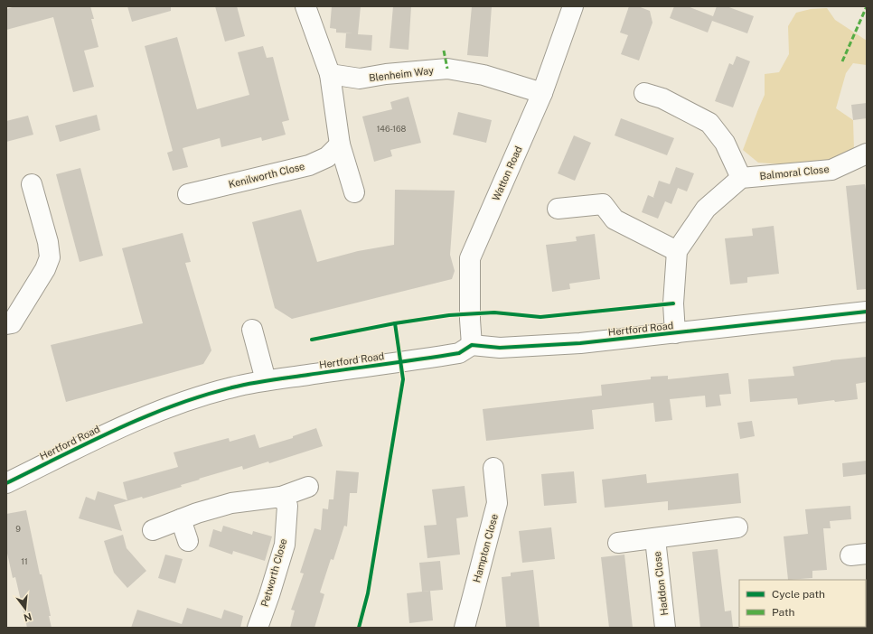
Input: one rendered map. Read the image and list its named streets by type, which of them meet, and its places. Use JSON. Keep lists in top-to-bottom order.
{
  "streets": {
    "street": [
      "Blenheim Way",
      "Balmoral Close",
      "Watton Road",
      "Kenilworth Close",
      "Hertford Road",
      "Hampton Close",
      "Petworth Close",
      "Haddon Close"
    ]
  },
  "crossings": [
    ["Blenheim Way", "Watton Road"],
    ["Watton Road", "Hertford Road"]
  ],
  "house_numbers": ["146-168", "9", "11"],
  "legend": ["Cycle path", "Path"],
  "north": "bottom"
}
